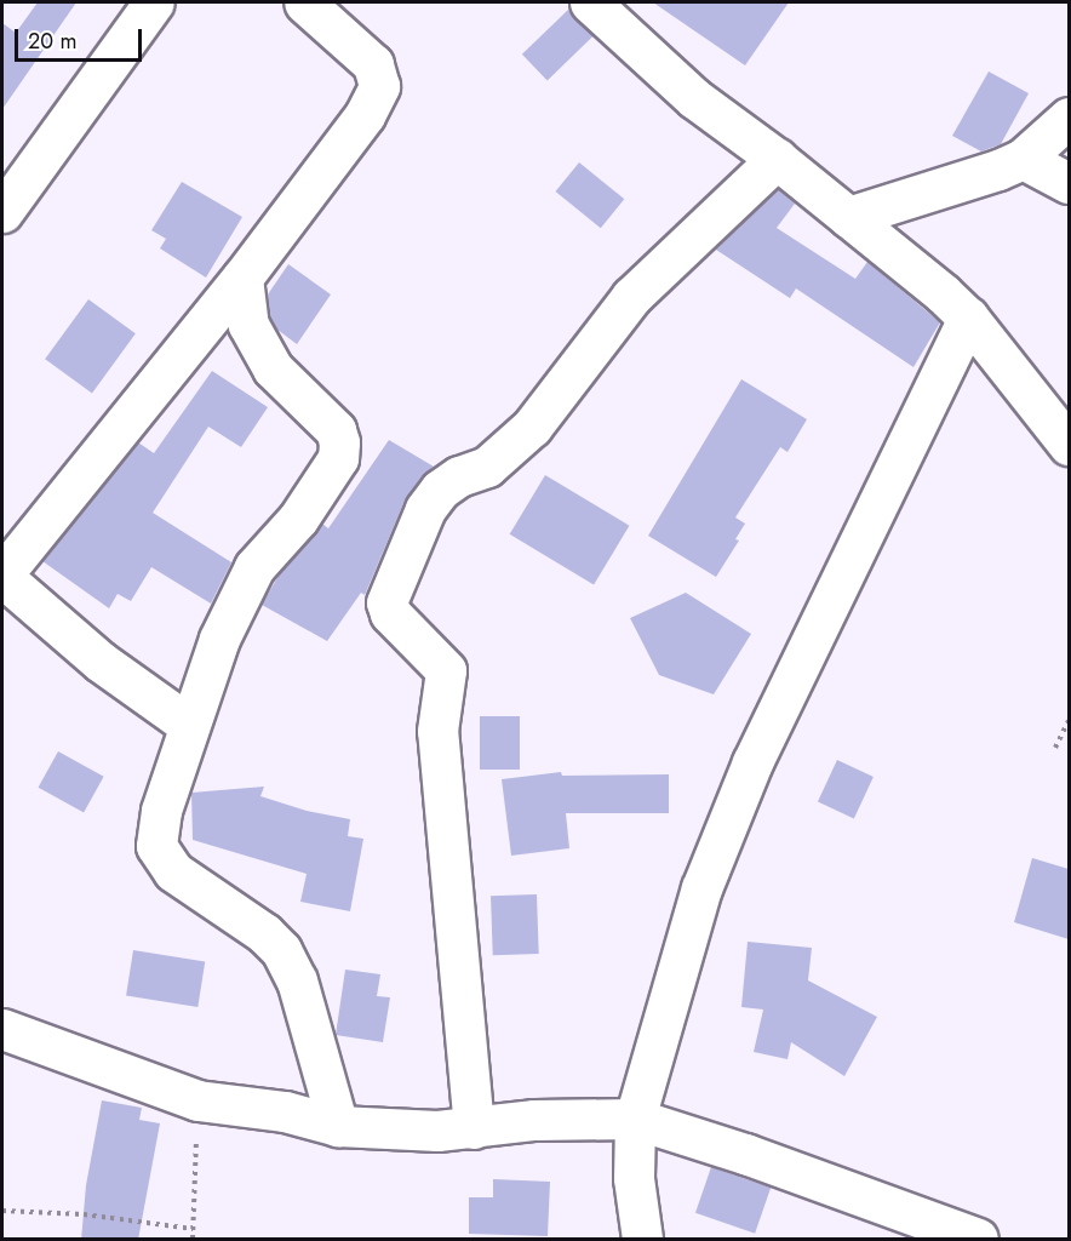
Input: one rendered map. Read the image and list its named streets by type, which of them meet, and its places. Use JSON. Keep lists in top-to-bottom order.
{
  "scale_bar": "20 m"
}
